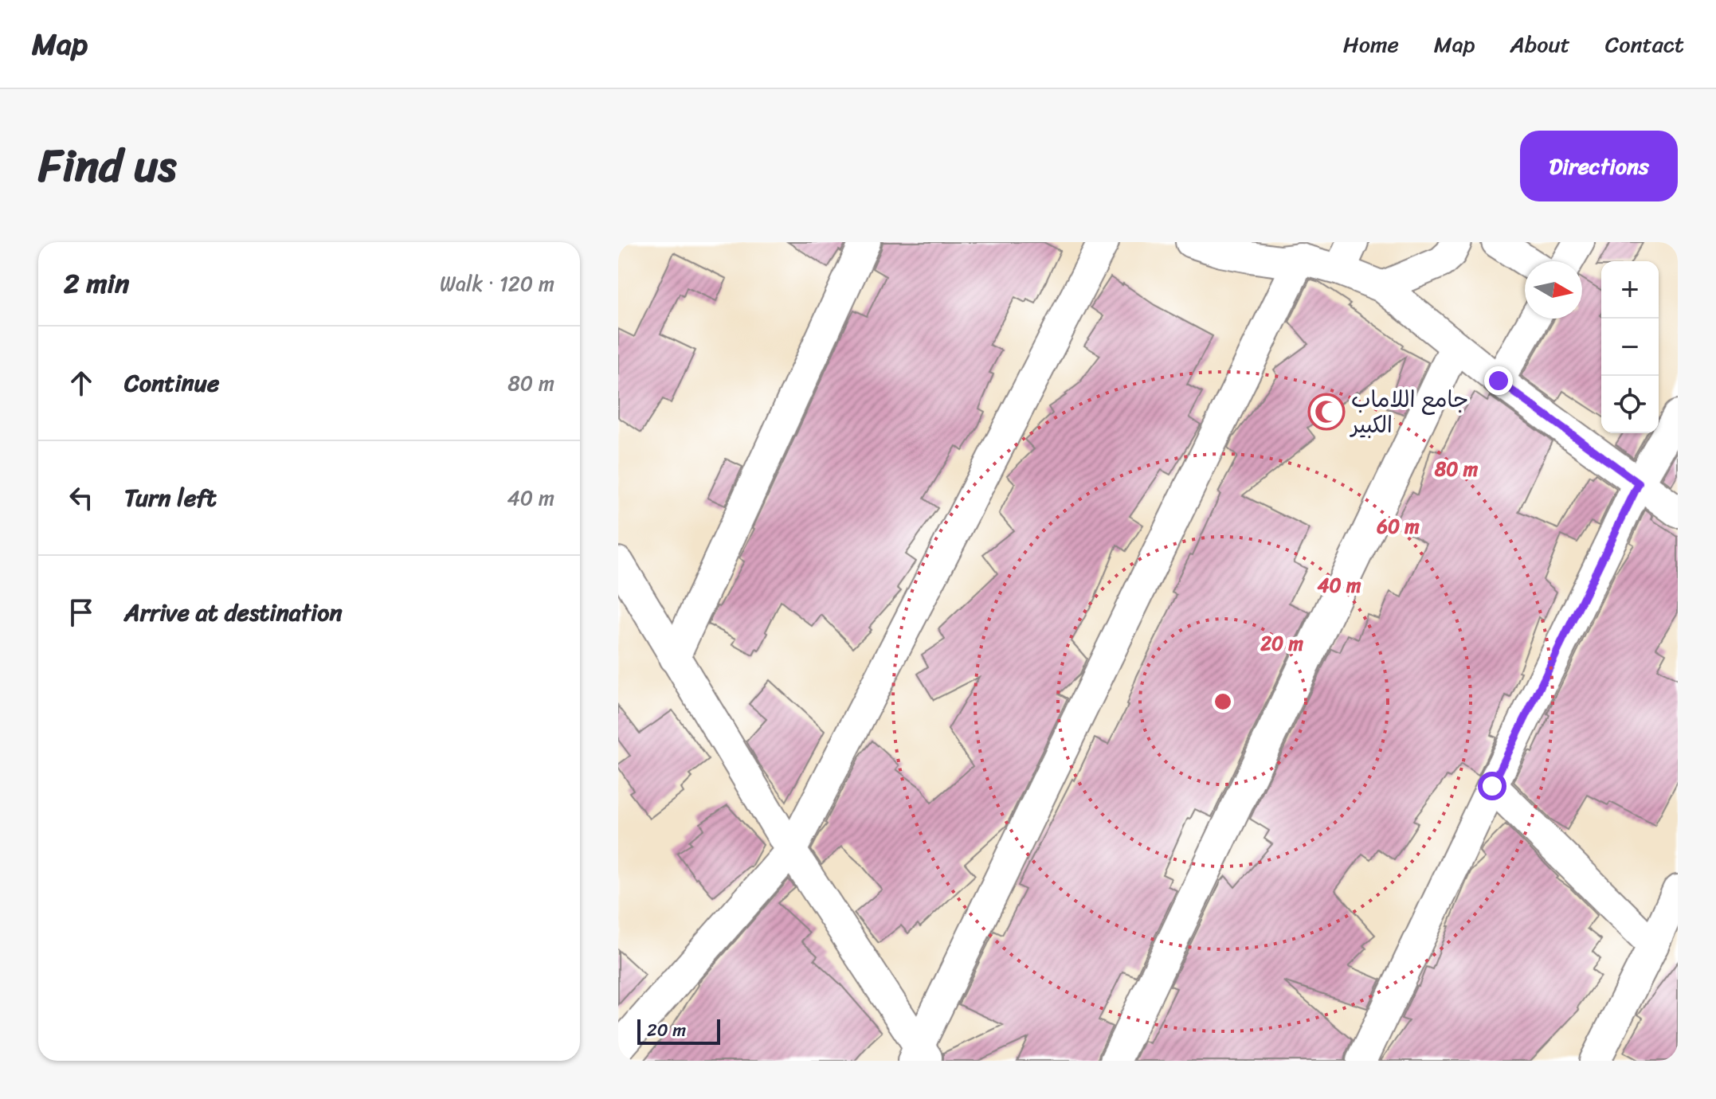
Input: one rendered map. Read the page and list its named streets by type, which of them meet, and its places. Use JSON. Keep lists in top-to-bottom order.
{
  "places": {
    "mosque": ["جامع اللاماب الكبير"]
  },
  "scale_bar": "20 m",
  "north": "right",
  "page": {
    "header": "Map",
    "nav": [
      "Home",
      "Map",
      "About",
      "Contact"
    ],
    "title": "Find us",
    "buttons": "Directions",
    "heading": ["2 min", "Walk · 120 m"],
    "map_buttons": ["+", "−"],
    "list": [
      ["Continue", "80 m"],
      ["Turn left", "40 m"],
      "Arrive at destination"
    ],
    "scale": "20 m"
  },
  "rings": [
    "80 m",
    "60 m",
    "40 m",
    "20 m"
  ]
}
